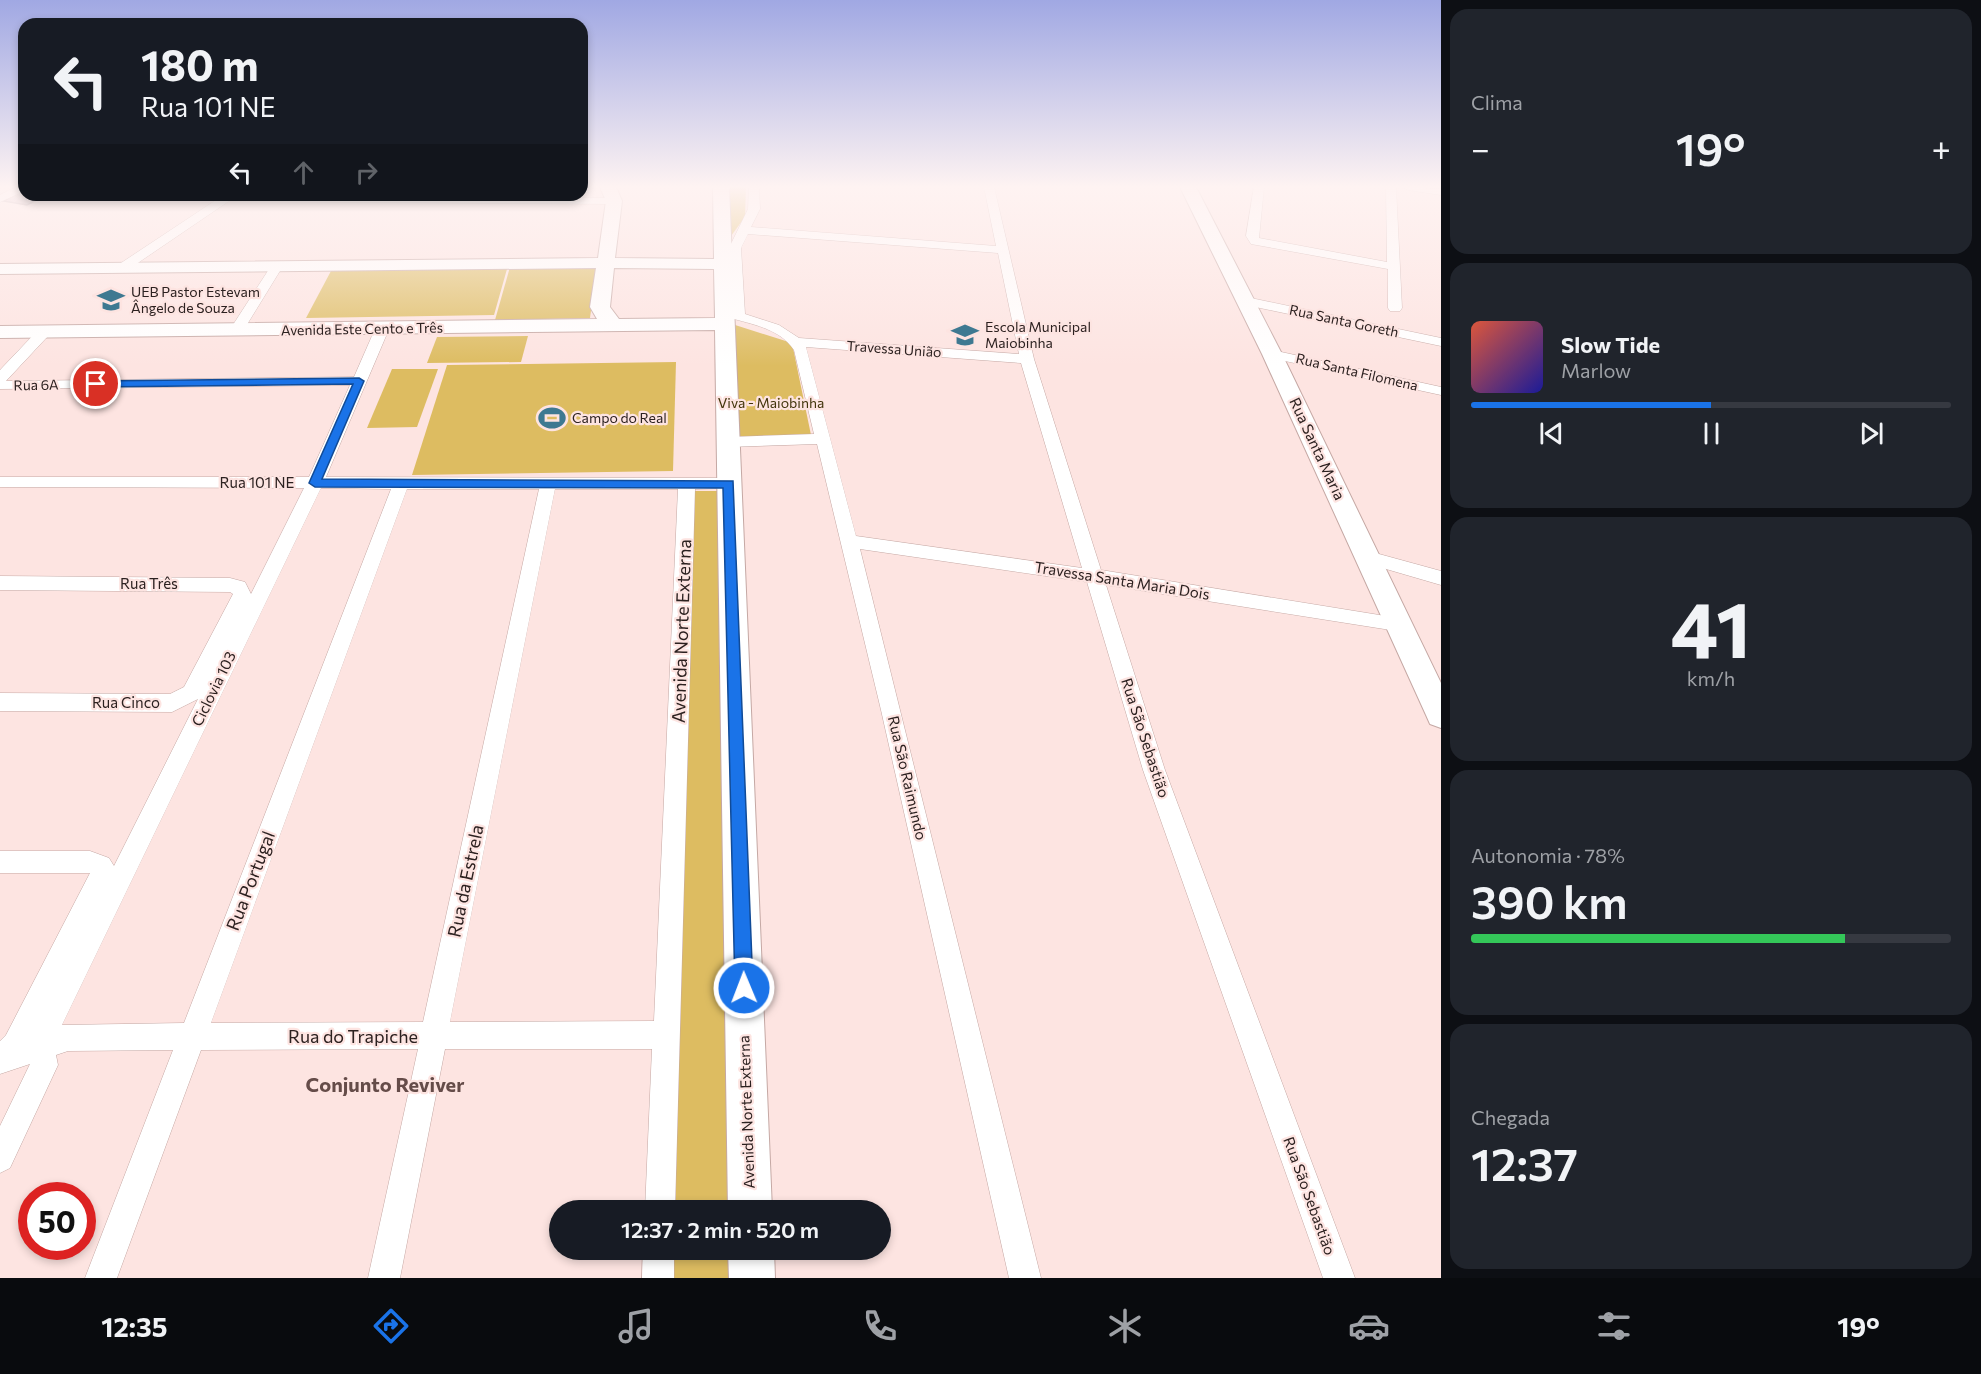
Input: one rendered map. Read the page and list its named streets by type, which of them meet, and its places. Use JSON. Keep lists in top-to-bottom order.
{
  "streets": {
    "main road": ["Avenida Este Cento e Três", "Rua Santa Maria", "Avenida Norte Externa"],
    "street": [
      "Rua Santa Goreth",
      "Travessa União",
      "Rua Santa Filomena",
      "Rua 6A",
      "Rua 101 NE",
      "Travessa Santa Maria Dois",
      "Rua Três",
      "Ciclovia 103",
      "Rua Cinco",
      "Rua São Sebastião",
      "Rua São Raimundo",
      "Rua Portugal",
      "Rua da Estrela",
      "Rua do Trapiche"
    ]
  },
  "crossings": [
    ["Rua Santa Goreth", "Rua Santa Maria"],
    ["Avenida Este Cento e Três", "Avenida Norte Externa"],
    ["Avenida Este Cento e Três", "Ciclovia 103"],
    ["Travessa União", "Rua São Sebastião"],
    ["Travessa União", "Rua São Raimundo"],
    ["Rua Santa Filomena", "Rua Santa Maria"],
    ["Rua 6A", "Ciclovia 103"],
    ["Rua Santa Maria", "Travessa Santa Maria Dois"],
    ["Rua 101 NE", "Avenida Norte Externa"],
    ["Rua 101 NE", "Ciclovia 103"],
    ["Rua 101 NE", "Rua Portugal"],
    ["Rua 101 NE", "Rua da Estrela"],
    ["Travessa Santa Maria Dois", "Rua São Sebastião"],
    ["Travessa Santa Maria Dois", "Rua São Raimundo"],
    ["Rua Três", "Ciclovia 103"],
    ["Rua Três", "Rua Cinco"],
    ["Avenida Norte Externa", "Rua do Trapiche"],
    ["Ciclovia 103", "Rua Cinco"],
    ["Ciclovia 103", "Rua do Trapiche"],
    ["Rua Portugal", "Rua do Trapiche"],
    ["Rua da Estrela", "Rua do Trapiche"]
  ],
  "districts": ["Conjunto Reviver"],
  "parks": ["Viva - Maiobinha"],
  "places": {
    "school or university": ["UEB Pastor Estevam Ângelo de Souza", "Escola Municipal Maiobinha"],
    "sports": ["Campo do Real"]
  },
  "page": {
    "tile": [
      "Clima",
      ["41", "km/h"],
      ["Autonomia · 78%", "390 km"],
      ["Chegada", "12:37"]
    ],
    "turn": ["180 m", "Rua 101 NE"],
    "heat": ["−", "19°", "+"],
    "song": ["Slow Tide", "Marlow"],
    "limit": "50",
    "trip": "12:37 · 2 min · 520 m",
    "tabs": ["12:35", "19°"]
  }
}
